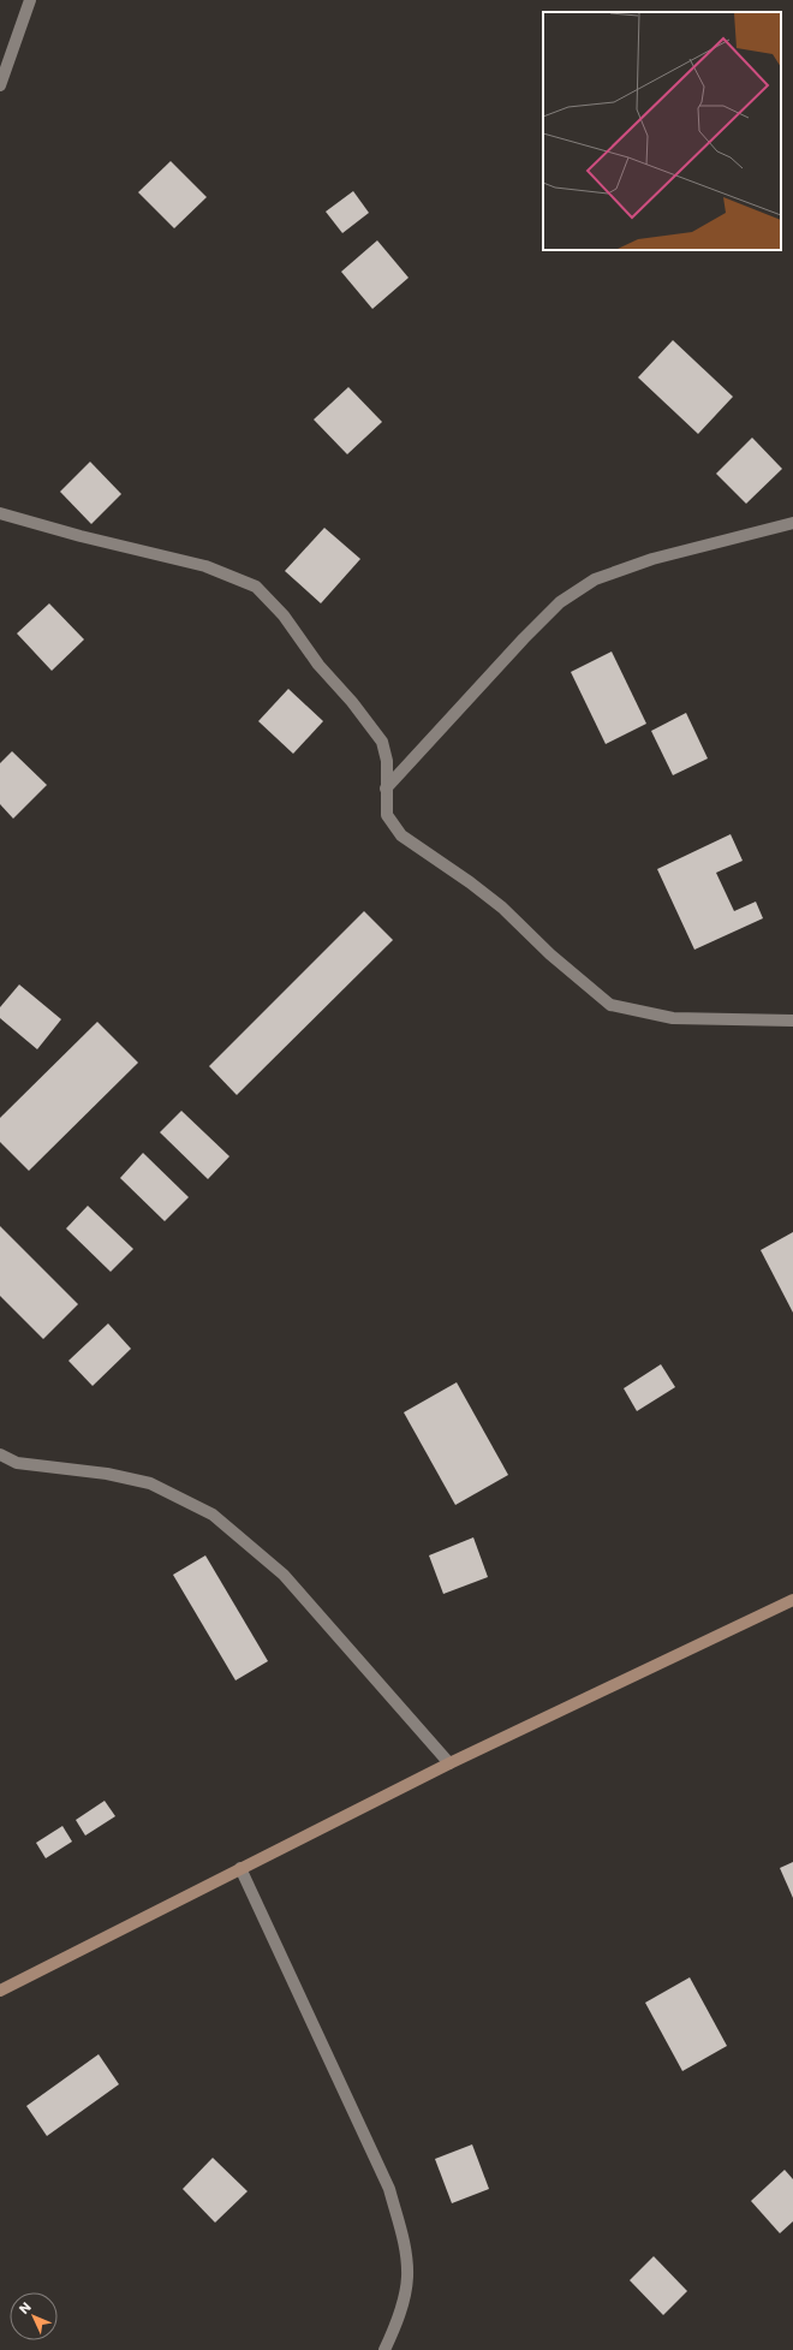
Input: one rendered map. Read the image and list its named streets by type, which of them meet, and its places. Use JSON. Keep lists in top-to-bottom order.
{
  "north": "top left"
}
